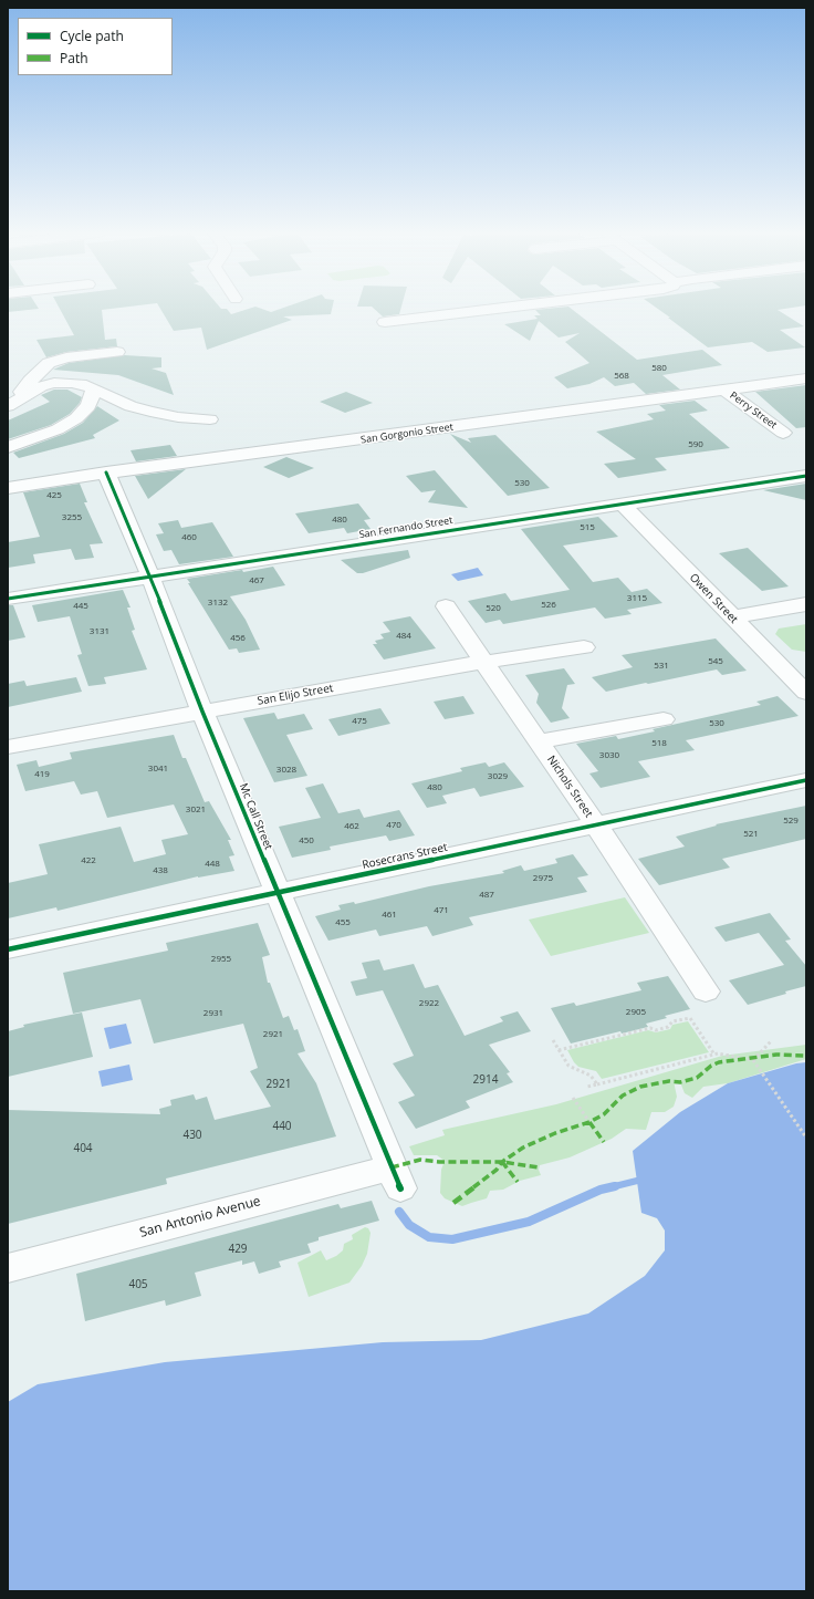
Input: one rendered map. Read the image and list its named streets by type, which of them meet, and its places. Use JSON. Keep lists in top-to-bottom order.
{
  "streets": {
    "street": [
      "Perry Street",
      "San Gorgonio Street",
      "San Fernando Street",
      "Owen Street",
      "San Elijo Street",
      "Nichols Street",
      "Mc Call Street",
      "Rosecrans Street",
      "San Antonio Avenue"
    ]
  },
  "crossings": [
    ["Perry Street", "San Gorgonio Street"],
    ["San Gorgonio Street", "Mc Call Street"],
    ["San Fernando Street", "Owen Street"],
    ["San Fernando Street", "Mc Call Street"],
    ["San Elijo Street", "Nichols Street"],
    ["San Elijo Street", "Mc Call Street"],
    ["Nichols Street", "Rosecrans Street"],
    ["Mc Call Street", "Rosecrans Street"],
    ["Mc Call Street", "San Antonio Avenue"]
  ],
  "house_numbers": [
    "580",
    "568",
    "590",
    "530",
    "425",
    "3255",
    "480",
    "515",
    "460",
    "467",
    "3115",
    "3132",
    "526",
    "445",
    "520",
    "3131",
    "484",
    "456",
    "545",
    "531",
    "475",
    "530",
    "518",
    "3030",
    "3041",
    "3028",
    "419",
    "3029",
    "480",
    "3021",
    "529",
    "470",
    "462",
    "521",
    "450",
    "422",
    "448",
    "438",
    "2975",
    "487",
    "471",
    "461",
    "455",
    "2955",
    "2922",
    "2905",
    "2931",
    "2921",
    "2914",
    "2921",
    "440",
    "430",
    "404",
    "429",
    "405"
  ],
  "legend": ["Cycle path", "Path"]
}
